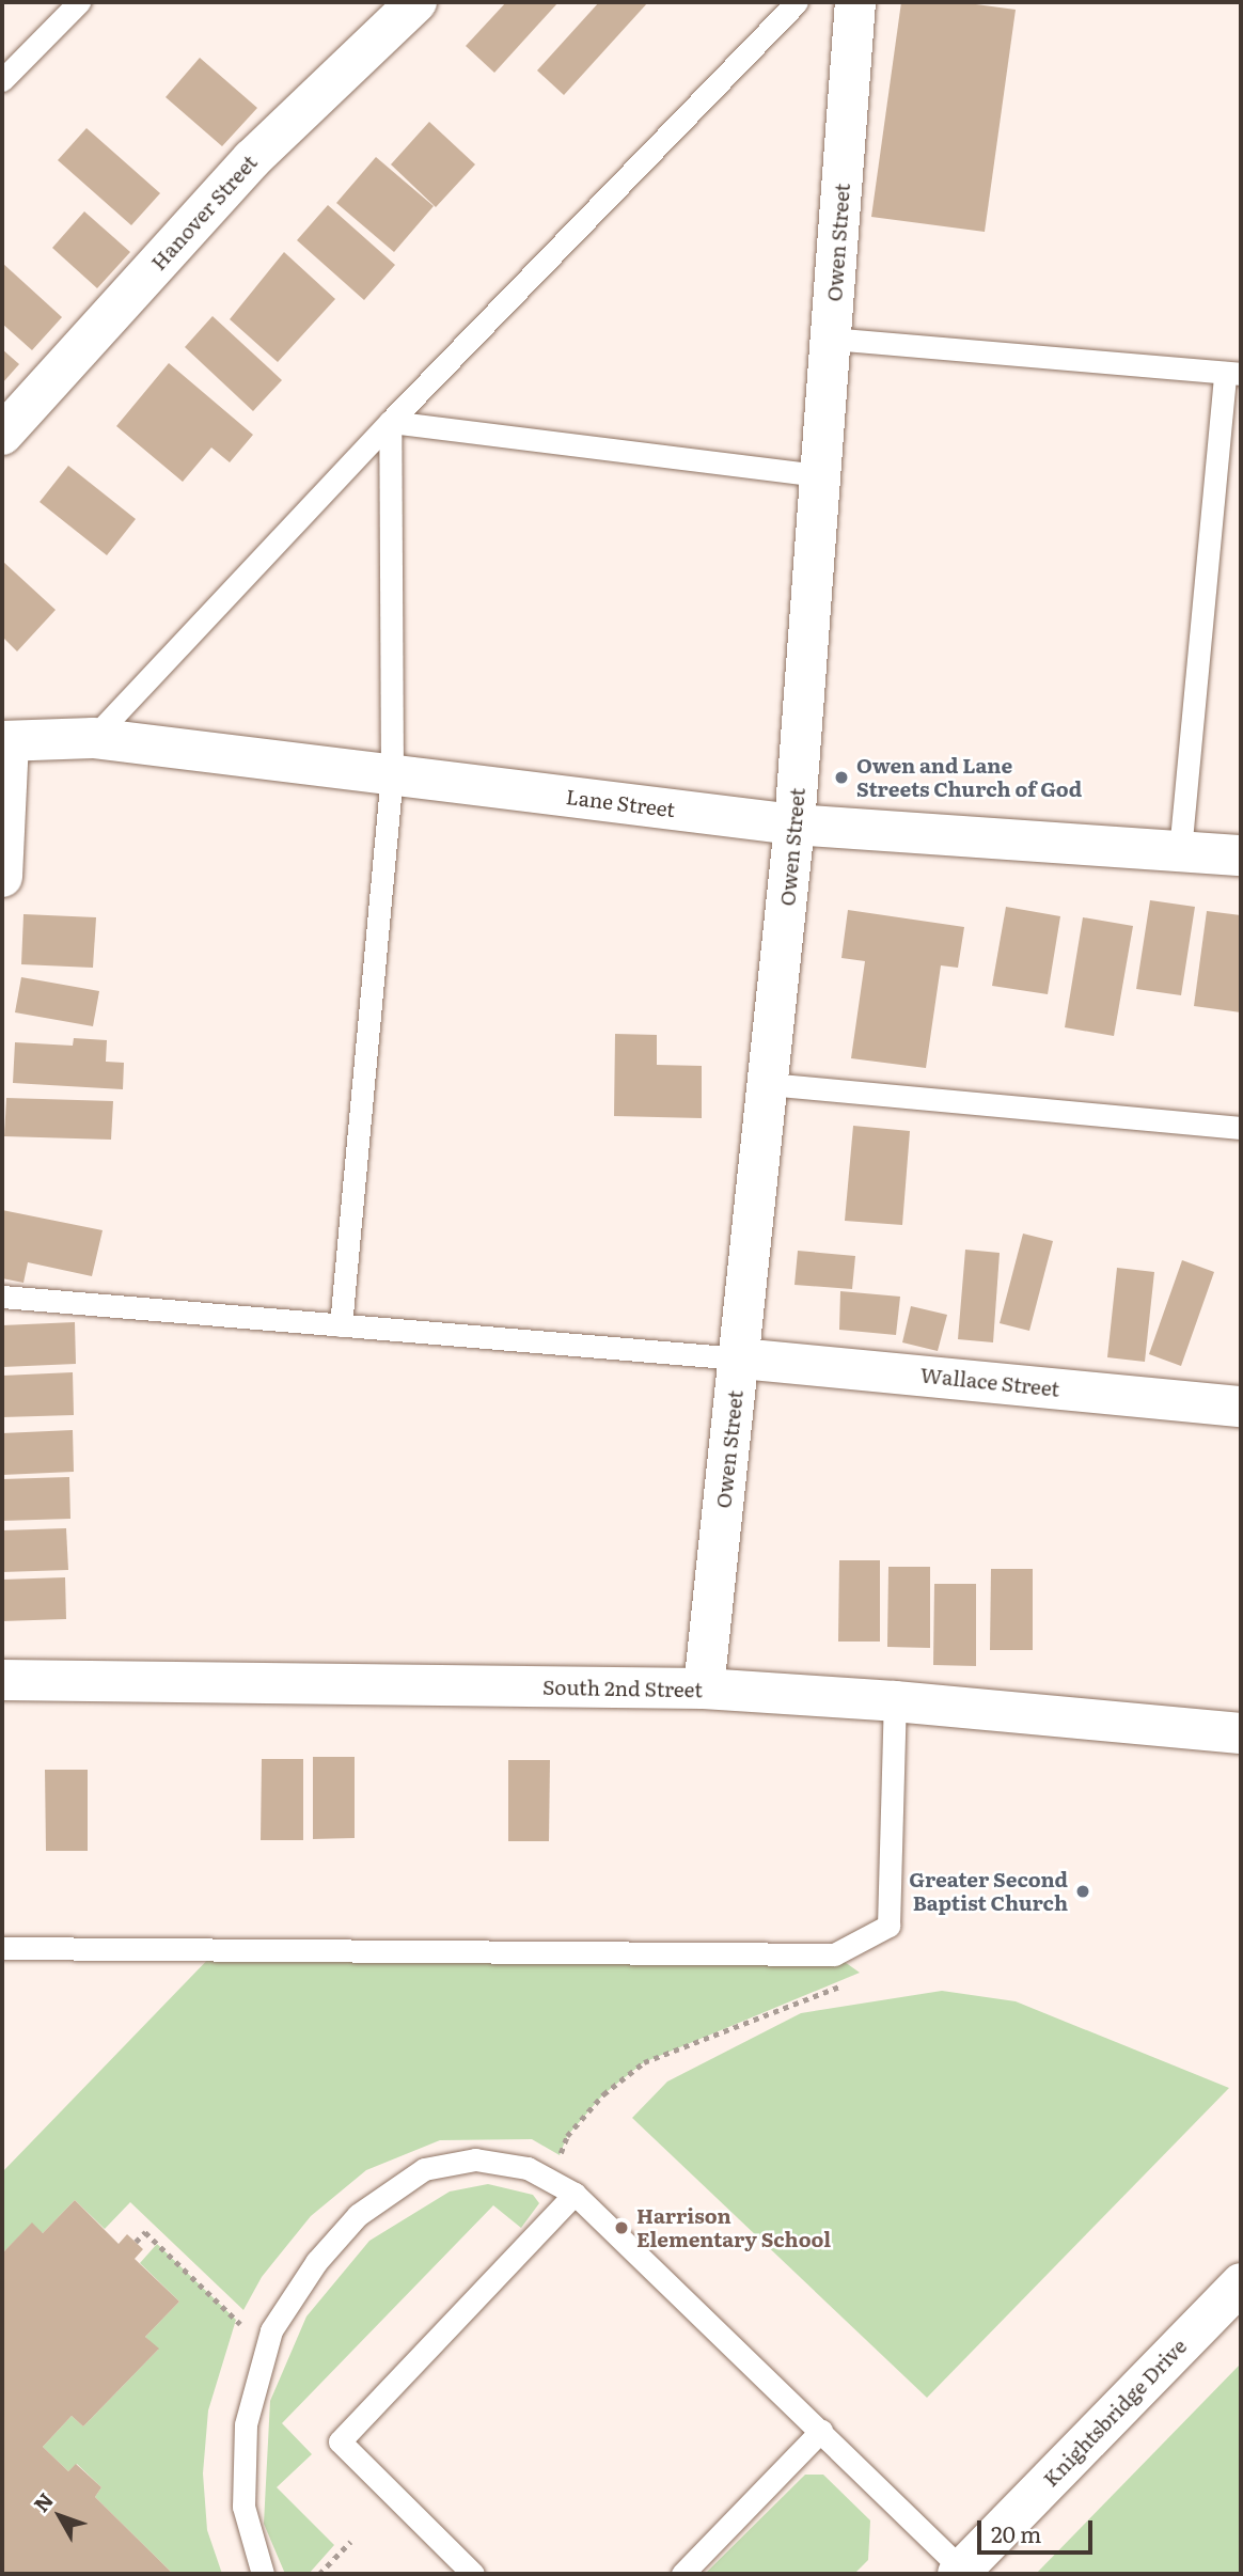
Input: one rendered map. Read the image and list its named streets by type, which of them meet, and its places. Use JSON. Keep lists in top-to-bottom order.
{
  "streets": {
    "street": [
      "Hanover Street",
      "Owen Street",
      "Lane Street",
      "Wallace Street",
      "South 2nd Street",
      "Knightsbridge Drive"
    ]
  },
  "crossings": [
    ["Owen Street", "Lane Street"],
    ["Owen Street", "Wallace Street"],
    ["Owen Street", "South 2nd Street"]
  ],
  "places": ["Owen and Lane Streets Church of God", "Greater Second Baptist Church", "Harrison Elementary School"],
  "scale_bar": "20 m",
  "north": "top left"
}
